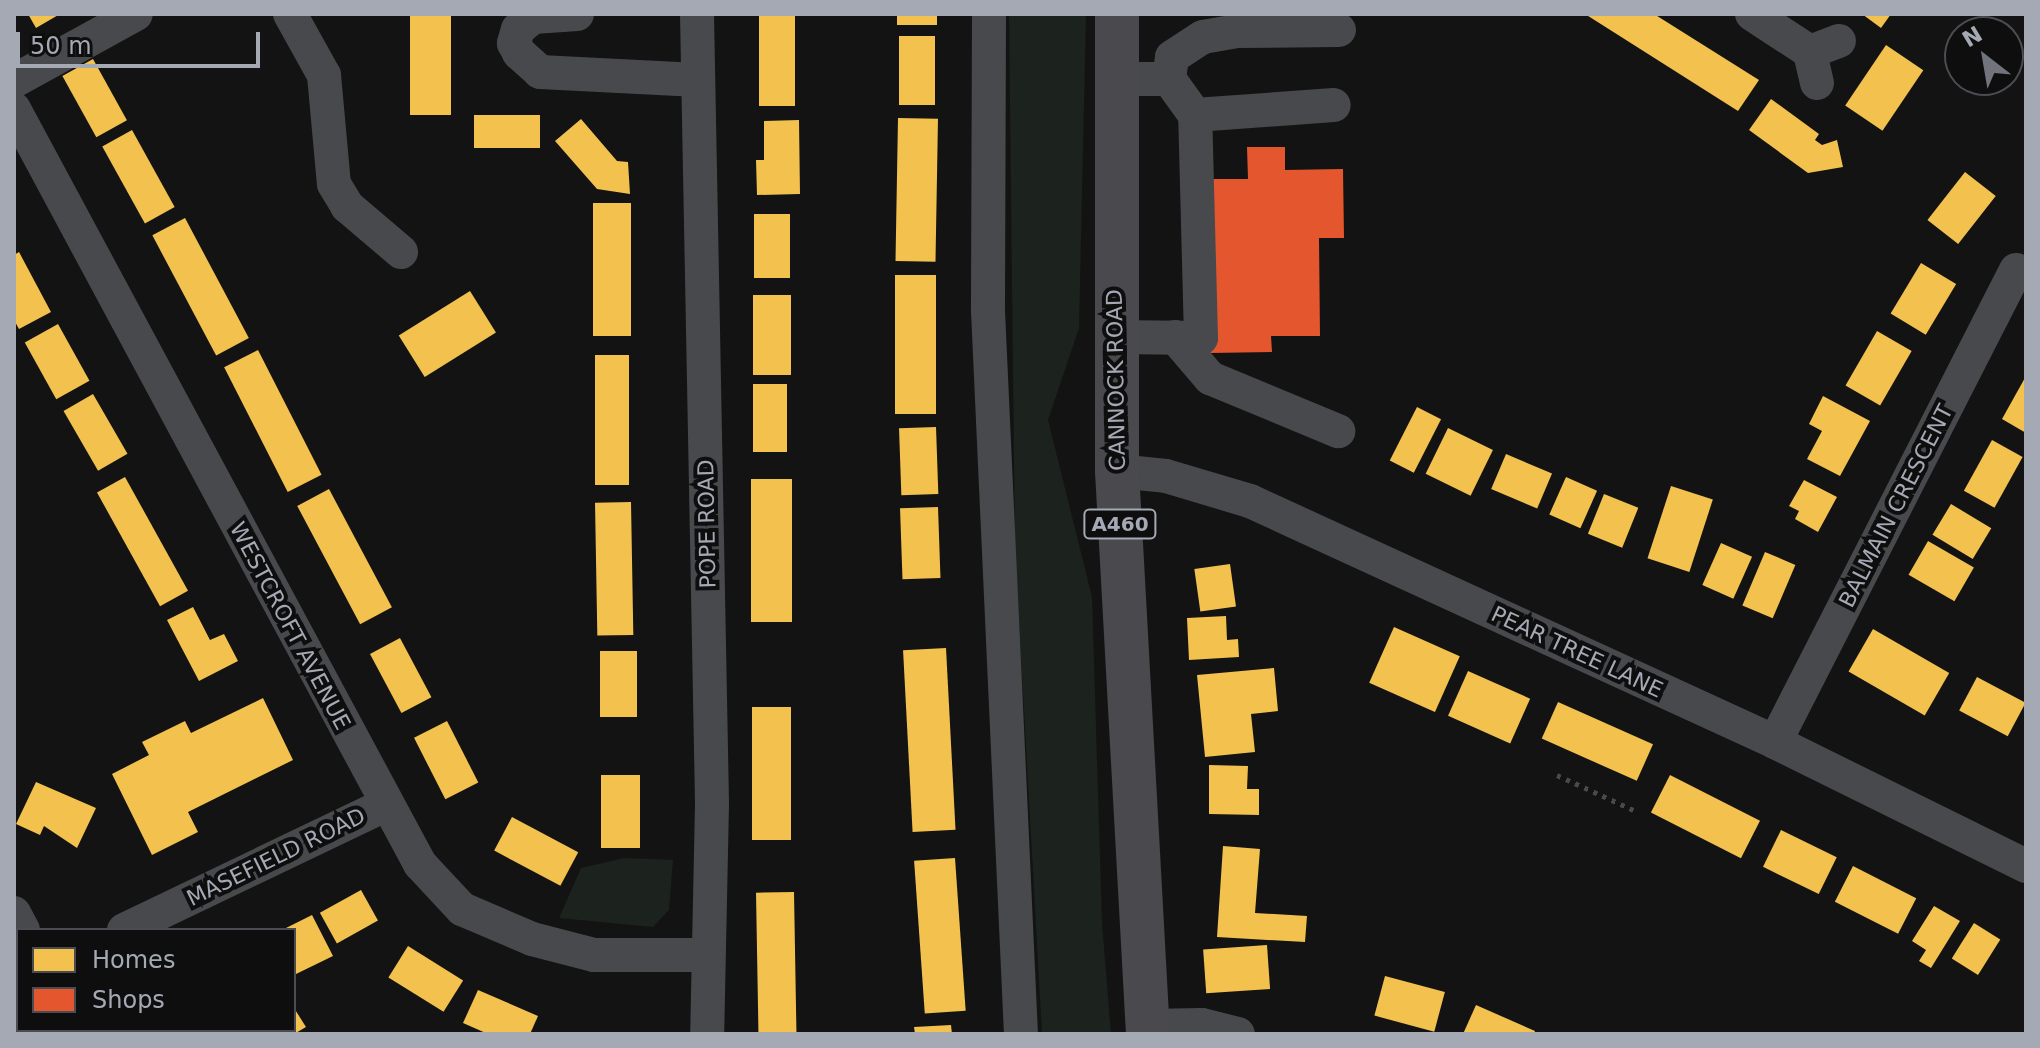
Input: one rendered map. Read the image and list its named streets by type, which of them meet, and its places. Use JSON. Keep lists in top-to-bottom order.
{
  "streets": {
    "highway": ["CANNOCK ROAD", "A460"],
    "street": [
      "BALMAIN CRESCENT",
      "POPE ROAD",
      "WESTCROFT AVENUE",
      "PEAR TREE LANE",
      "MASEFIELD ROAD"
    ]
  },
  "crossings": [
    ["CANNOCK ROAD", "PEAR TREE LANE"],
    ["BALMAIN CRESCENT", "PEAR TREE LANE"],
    ["POPE ROAD", "WESTCROFT AVENUE"],
    ["WESTCROFT AVENUE", "MASEFIELD ROAD"]
  ],
  "legend": ["Homes", "Shops"],
  "scale_bar": "50 m",
  "north": "top left"
}
